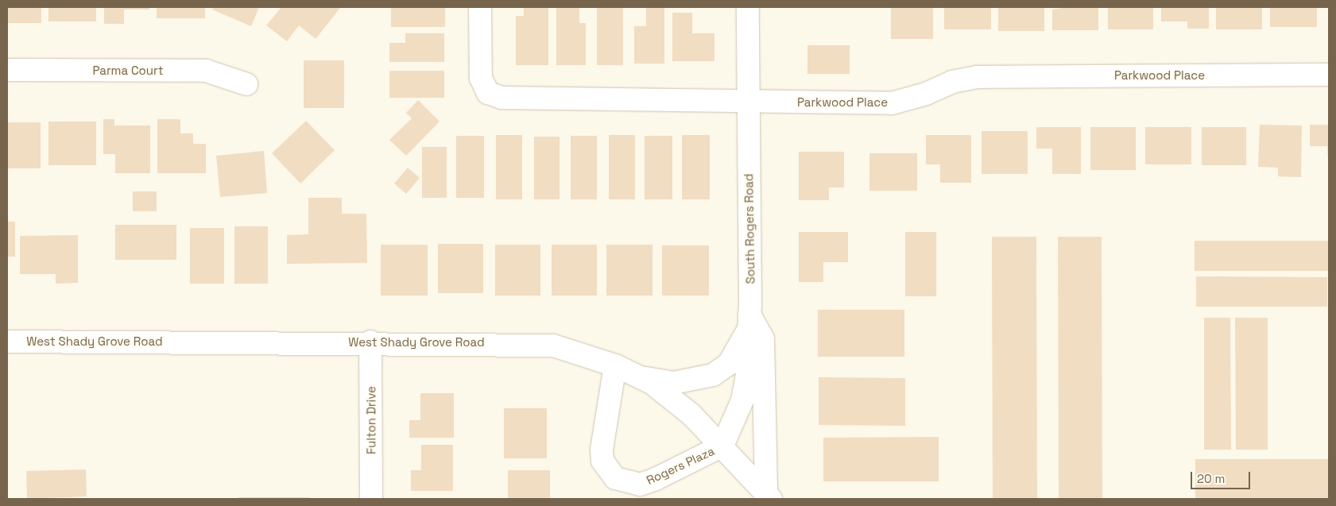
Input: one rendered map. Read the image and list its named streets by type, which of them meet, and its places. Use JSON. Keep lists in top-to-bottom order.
{
  "streets": {
    "street": [
      "Parma Court",
      "Parkwood Place",
      "South Rogers Road",
      "West Shady Grove Road",
      "Fulton Drive",
      "Rogers Plaza"
    ]
  },
  "crossings": [
    ["Parkwood Place", "South Rogers Road"],
    ["South Rogers Road", "West Shady Grove Road"],
    ["South Rogers Road", "Rogers Plaza"],
    ["West Shady Grove Road", "Fulton Drive"],
    ["West Shady Grove Road", "Rogers Plaza"]
  ],
  "scale_bar": "20 m"
}
